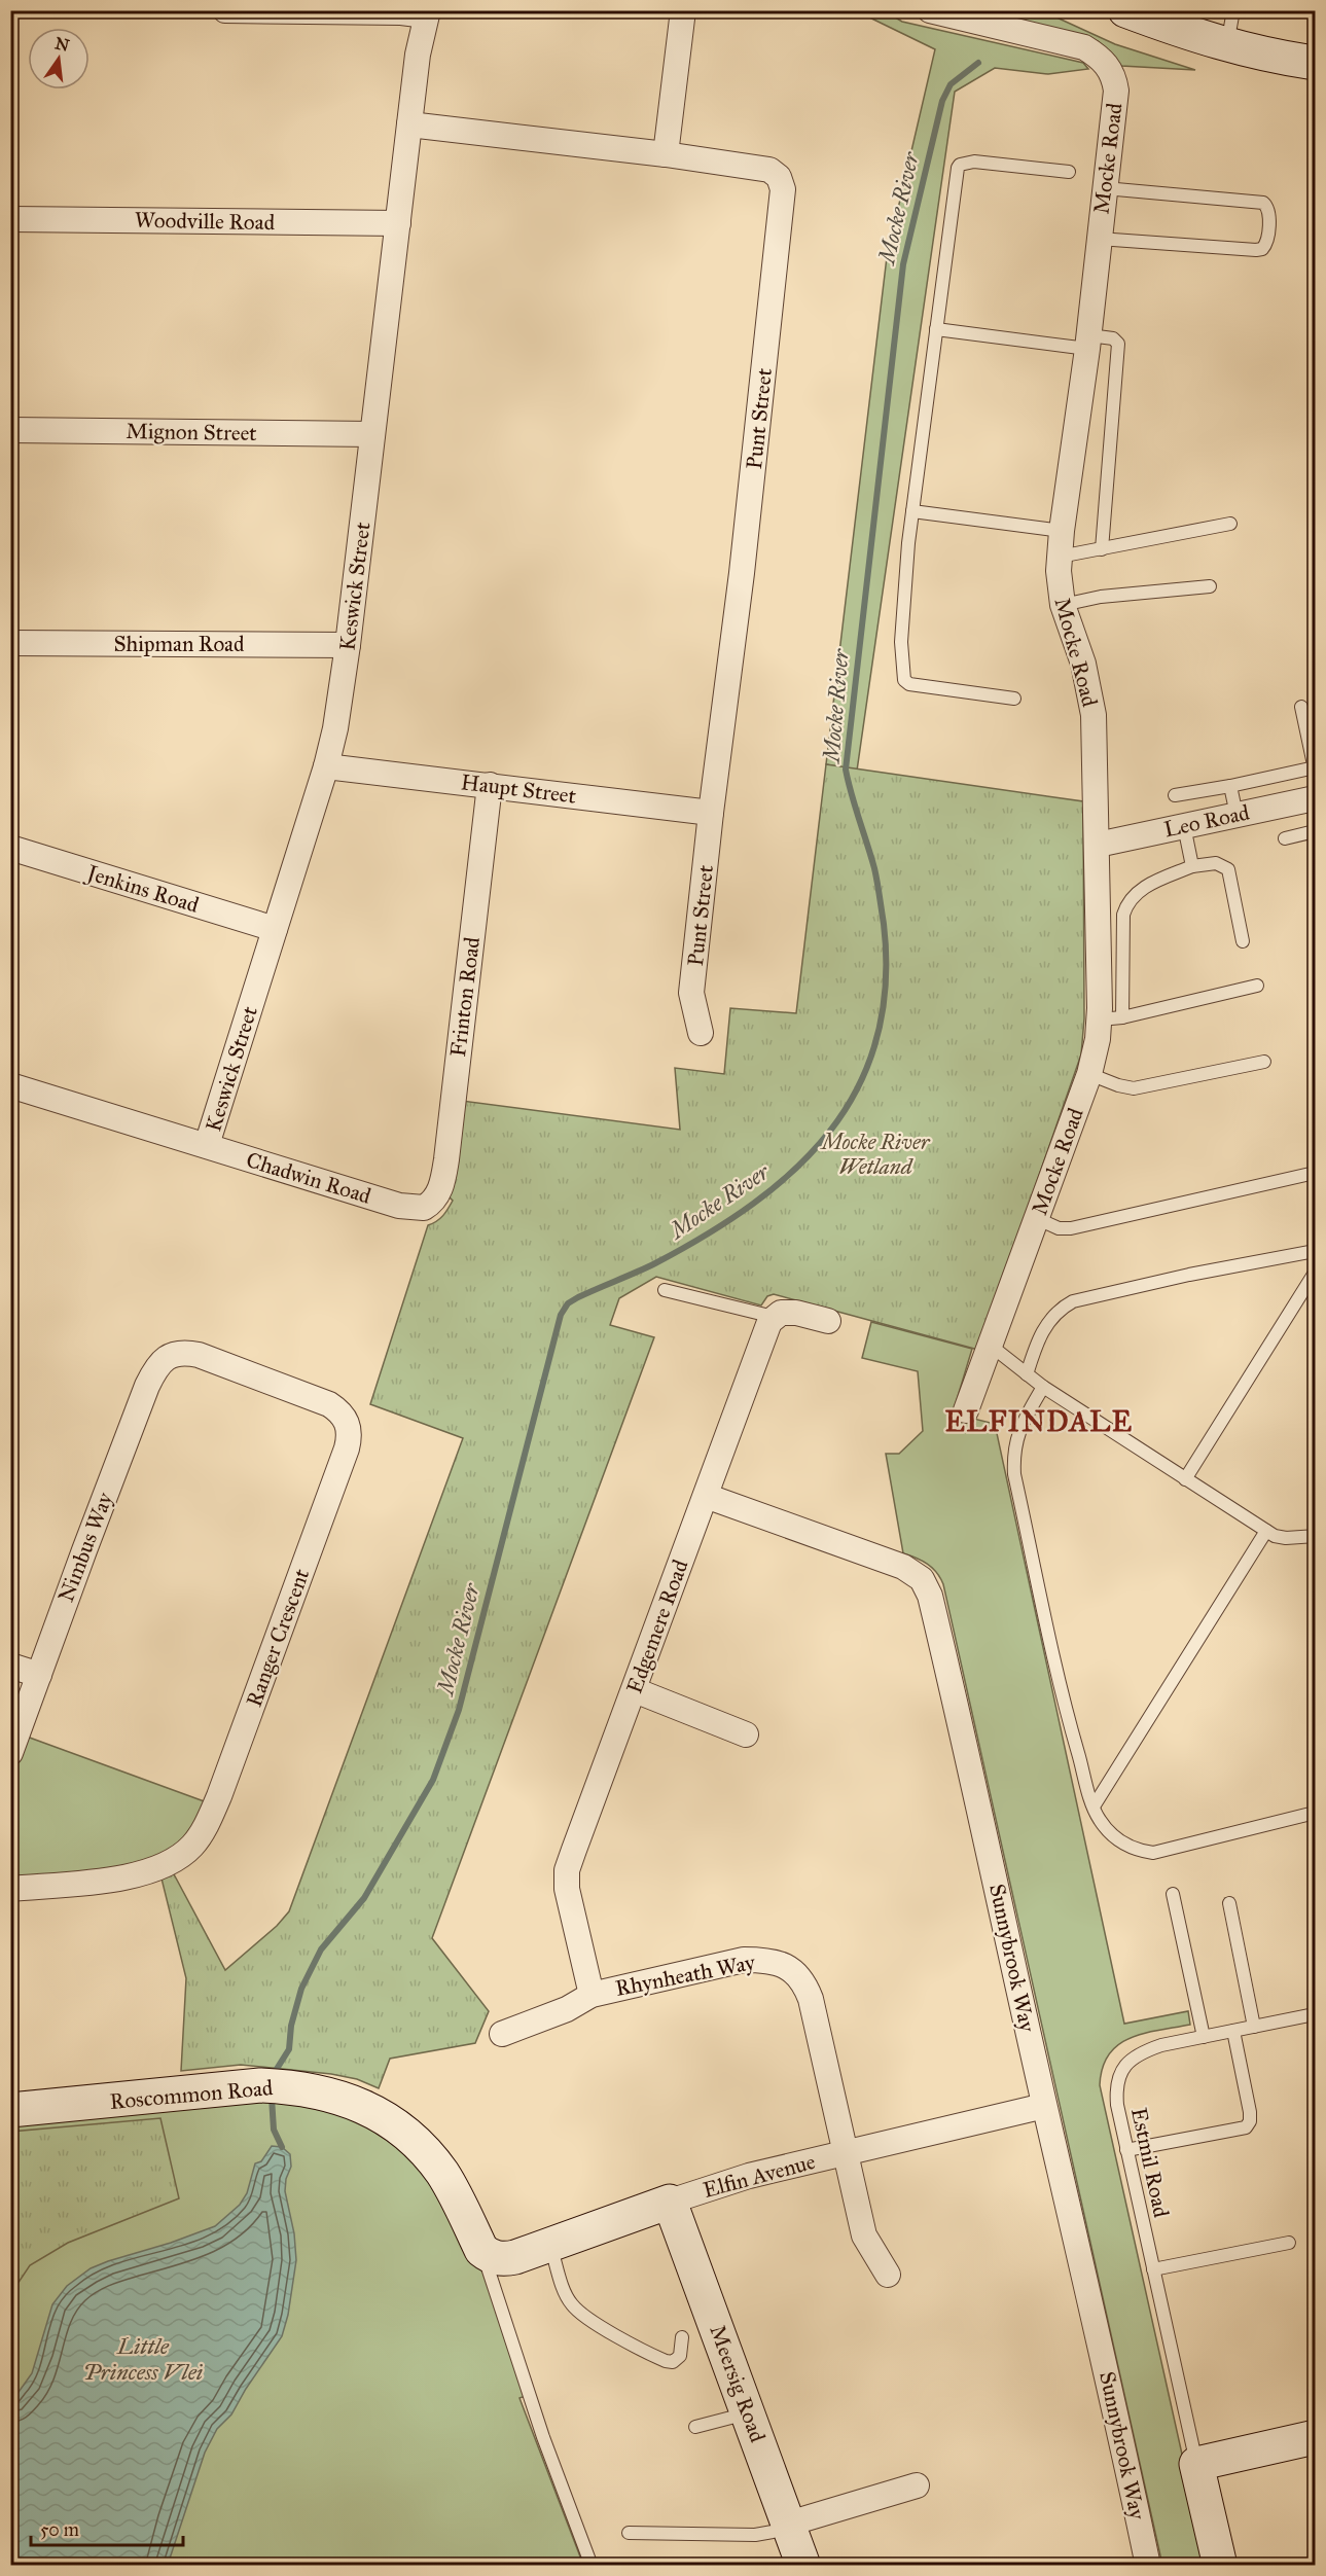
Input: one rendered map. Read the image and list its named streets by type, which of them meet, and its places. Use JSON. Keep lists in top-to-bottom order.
{
  "streets": {
    "street": [
      "Mocke Road",
      "Woodville Road",
      "Punt Street",
      "Mignon Street",
      "Keswick Street",
      "Shipman Road",
      "Haupt Street",
      "Leo Road",
      "Jenkins Road",
      "Frinton Road",
      "Chadwin Road",
      "Nimbus Way",
      "Edgemere Road",
      "Ranger Crescent",
      "Sunnybrook Way",
      "Rhynheath Way",
      "Roscommon Road",
      "Elfin Avenue",
      "Meersig Road"
    ],
    "lane": ["Estmil Road"]
  },
  "crossings": [
    ["Mocke Road", "Leo Road"],
    ["Woodville Road", "Keswick Street"],
    ["Punt Street", "Keswick Street"],
    ["Punt Street", "Haupt Street"],
    ["Mignon Street", "Keswick Street"],
    ["Keswick Street", "Shipman Road"],
    ["Keswick Street", "Haupt Street"],
    ["Keswick Street", "Jenkins Road"],
    ["Keswick Street", "Chadwin Road"],
    ["Haupt Street", "Frinton Road"],
    ["Frinton Road", "Chadwin Road"],
    ["Nimbus Way", "Ranger Crescent"],
    ["Edgemere Road", "Sunnybrook Way"],
    ["Edgemere Road", "Rhynheath Way"],
    ["Sunnybrook Way", "Elfin Avenue"],
    ["Rhynheath Way", "Elfin Avenue"],
    ["Roscommon Road", "Elfin Avenue"],
    ["Elfin Avenue", "Meersig Road"]
  ],
  "districts": ["ELFINDALE"],
  "water": ["Mocke River", "Little Princess Vlei"],
  "parks": ["Mocke River Wetland"],
  "scale_bar": "50 m",
  "north": "top"
}
